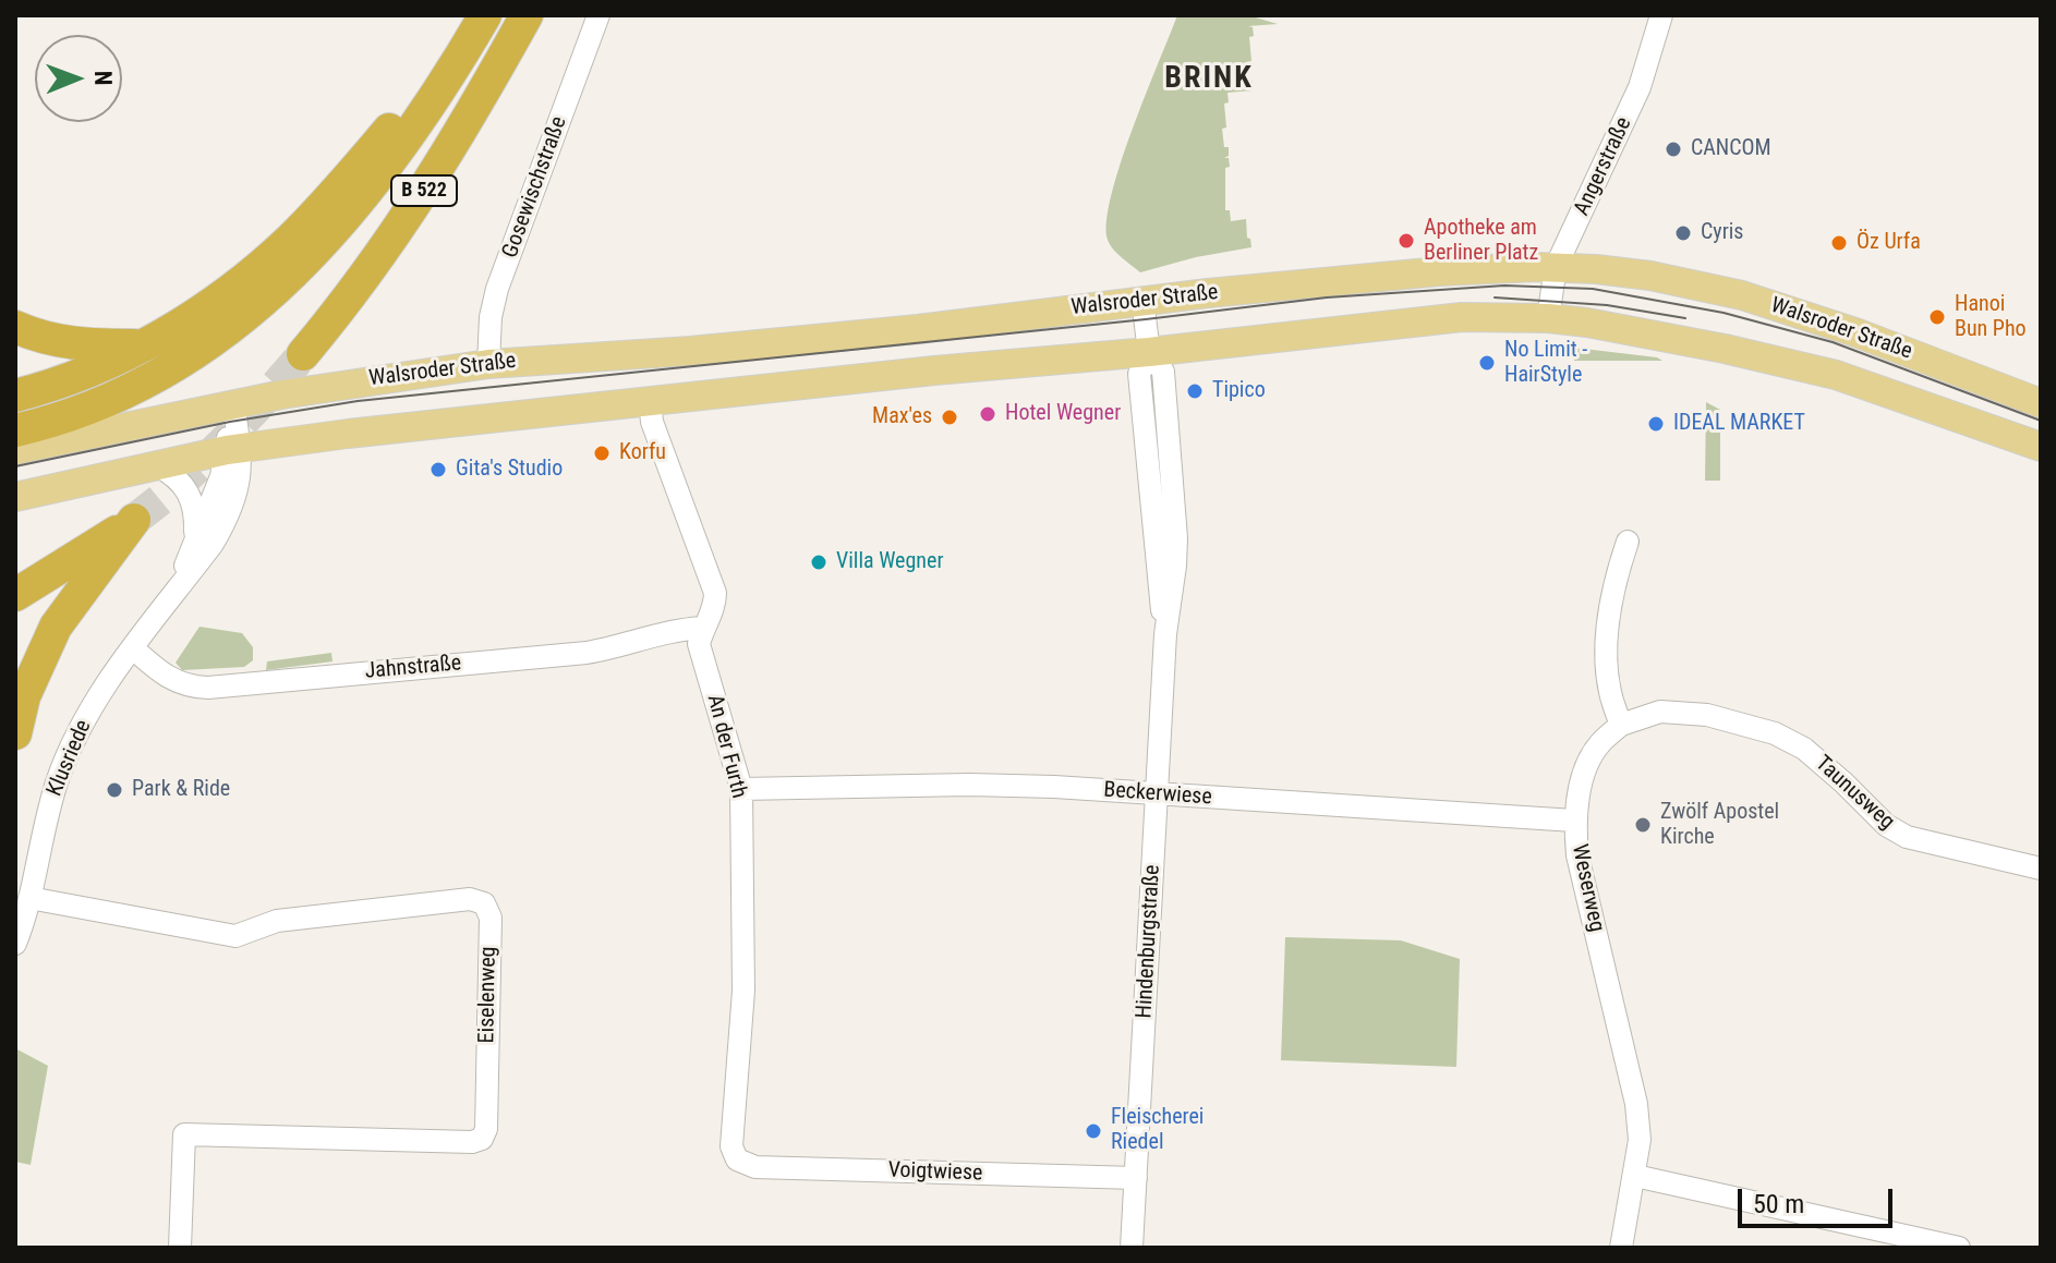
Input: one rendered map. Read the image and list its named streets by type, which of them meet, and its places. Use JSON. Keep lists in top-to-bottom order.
{
  "streets": {
    "highway": ["B 522"],
    "main road": ["Walsroder Straße"],
    "street": [
      "Angerstraße",
      "Gosewischstraße",
      "Jahnstraße",
      "An der Furth",
      "Klusriede",
      "Taunusweg",
      "Beckerwiese",
      "Weserweg",
      "Hindenburgstraße",
      "Eiselenweg",
      "Voigtwiese"
    ]
  },
  "crossings": [
    ["Angerstraße", "Walsroder Straße"],
    ["Gosewischstraße", "Walsroder Straße"],
    ["B 522", "Walsroder Straße"],
    ["Walsroder Straße", "An der Furth"],
    ["Walsroder Straße", "Klusriede"],
    ["Walsroder Straße", "Hindenburgstraße"],
    ["Jahnstraße", "An der Furth"],
    ["Jahnstraße", "Klusriede"],
    ["An der Furth", "Beckerwiese"],
    ["An der Furth", "Voigtwiese"],
    ["Klusriede", "Eiselenweg"],
    ["Taunusweg", "Weserweg"],
    ["Beckerwiese", "Weserweg"],
    ["Beckerwiese", "Hindenburgstraße"],
    ["Hindenburgstraße", "Voigtwiese"]
  ],
  "districts": ["BRINK"],
  "places": [
    "CANCOM",
    "Cyris",
    "Apotheke am Berliner Platz",
    "Öz Urfa",
    "Hanoi Bun Pho",
    "No Limit - HairStyle",
    "Tipico",
    "Hotel Wegner",
    "Max'es",
    "IDEAL MARKET",
    "Korfu",
    "Gita's Studio",
    "Villa Wegner",
    "Park & Ride",
    "Zwölf Apostel Kirche",
    "Fleischerei Riedel"
  ],
  "scale_bar": "50 m",
  "north": "right"
}
